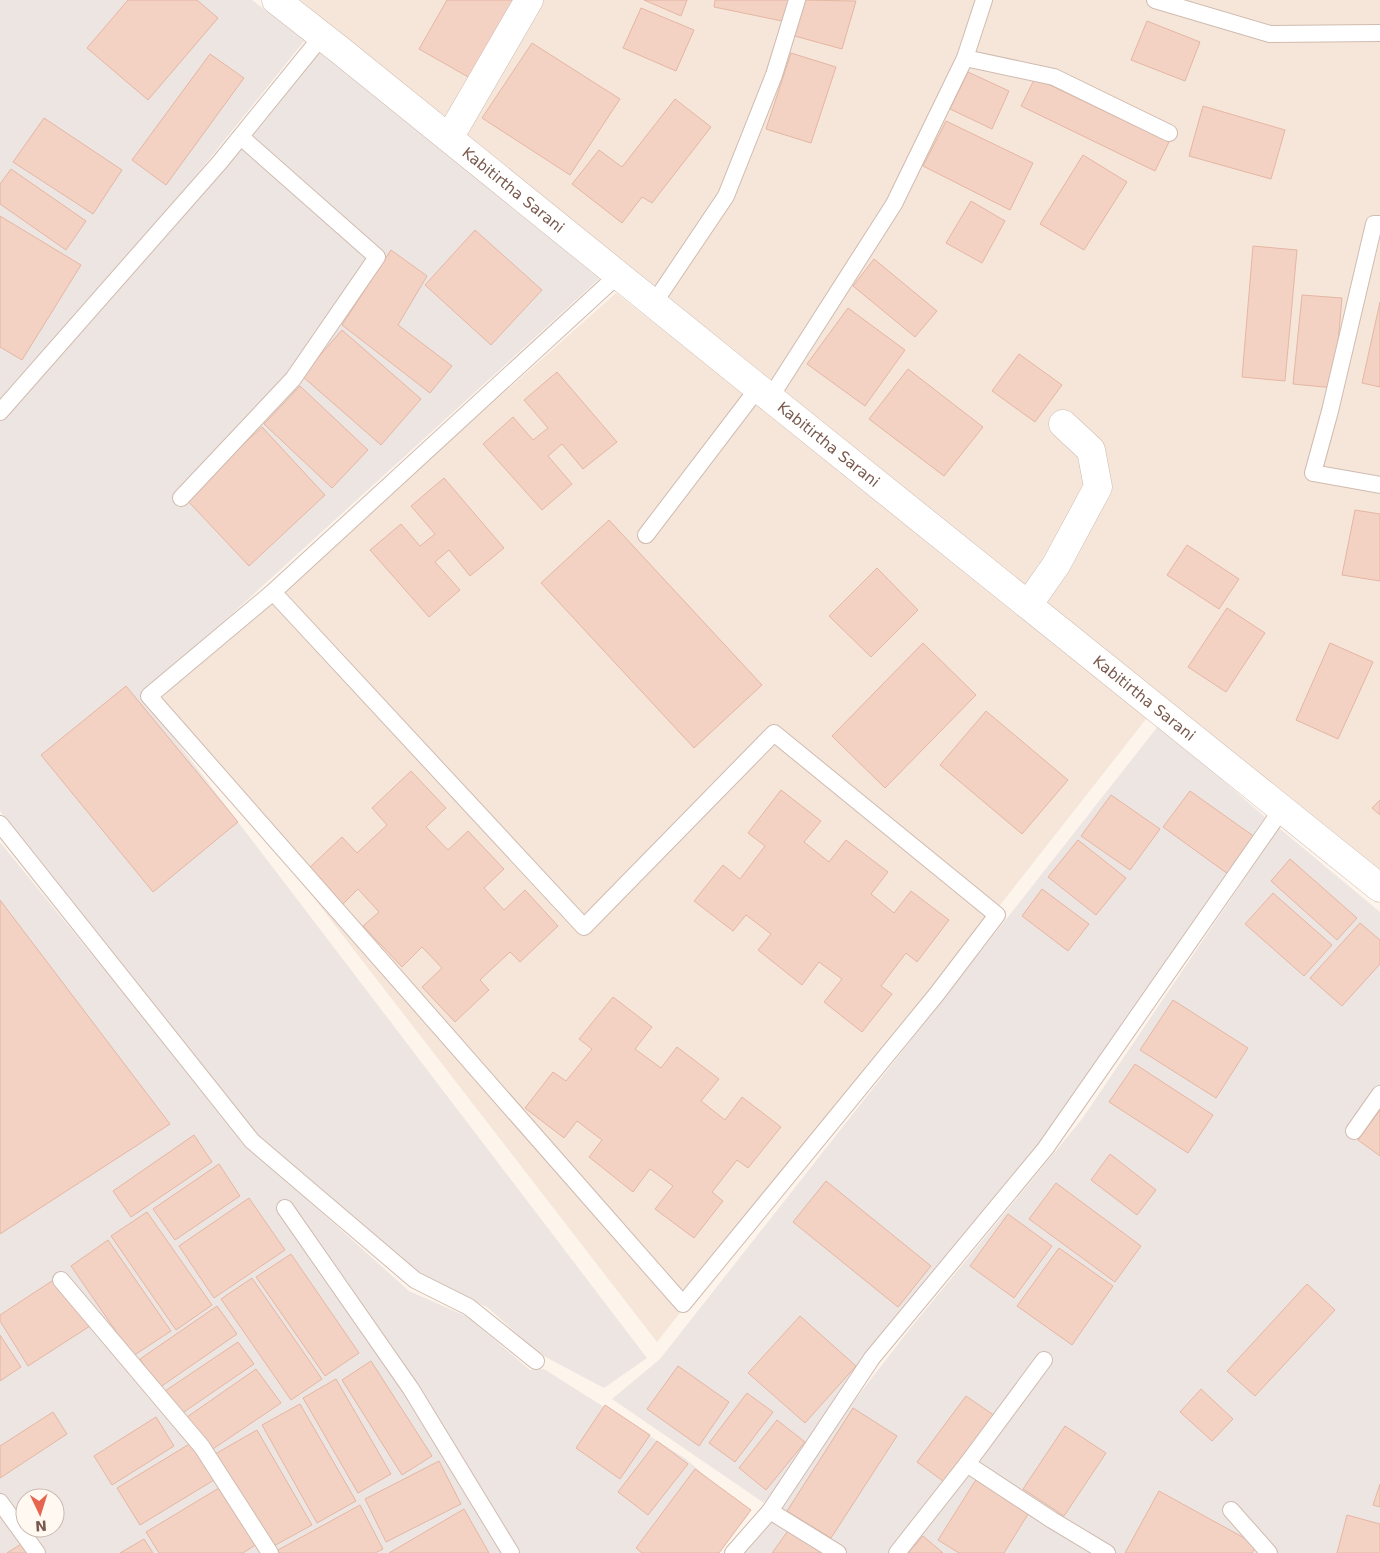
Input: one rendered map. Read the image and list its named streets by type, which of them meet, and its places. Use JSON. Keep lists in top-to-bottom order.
{
  "streets": {
    "street": ["Kabitirtha Sarani"]
  },
  "north": "bottom"
}
